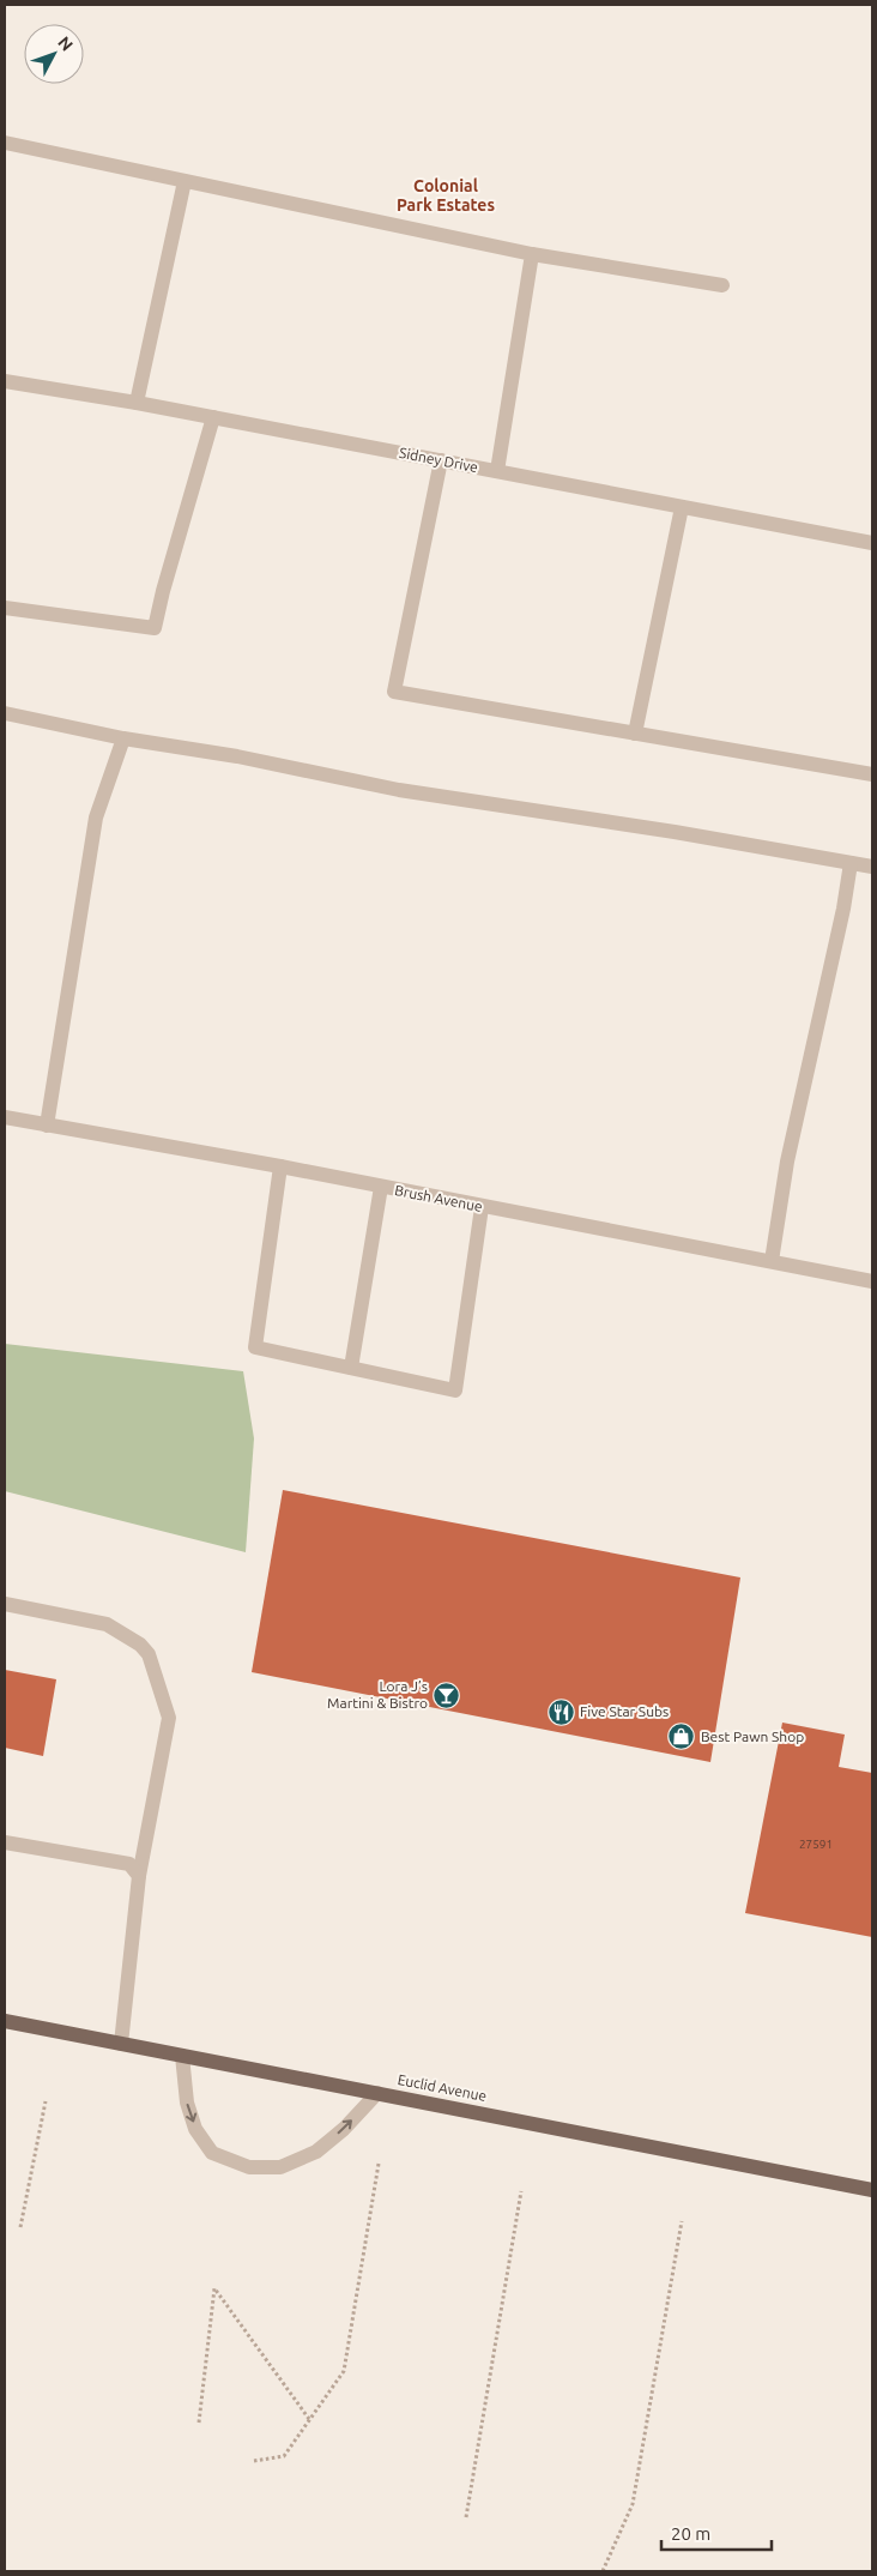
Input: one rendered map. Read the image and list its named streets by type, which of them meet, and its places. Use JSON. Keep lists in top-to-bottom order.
{
  "streets": {
    "main road": ["Euclid Avenue"],
    "street": ["Sidney Drive", "Brush Avenue"]
  },
  "districts": ["Colonial Park Estates"],
  "places": {
    "bar": ["Lora J’s Martini & Bistro"],
    "restaurant": ["Five Star Subs"],
    "shop": ["Best Pawn Shop"]
  },
  "house_numbers": ["27591"],
  "scale_bar": "20 m",
  "north": "top right"
}
